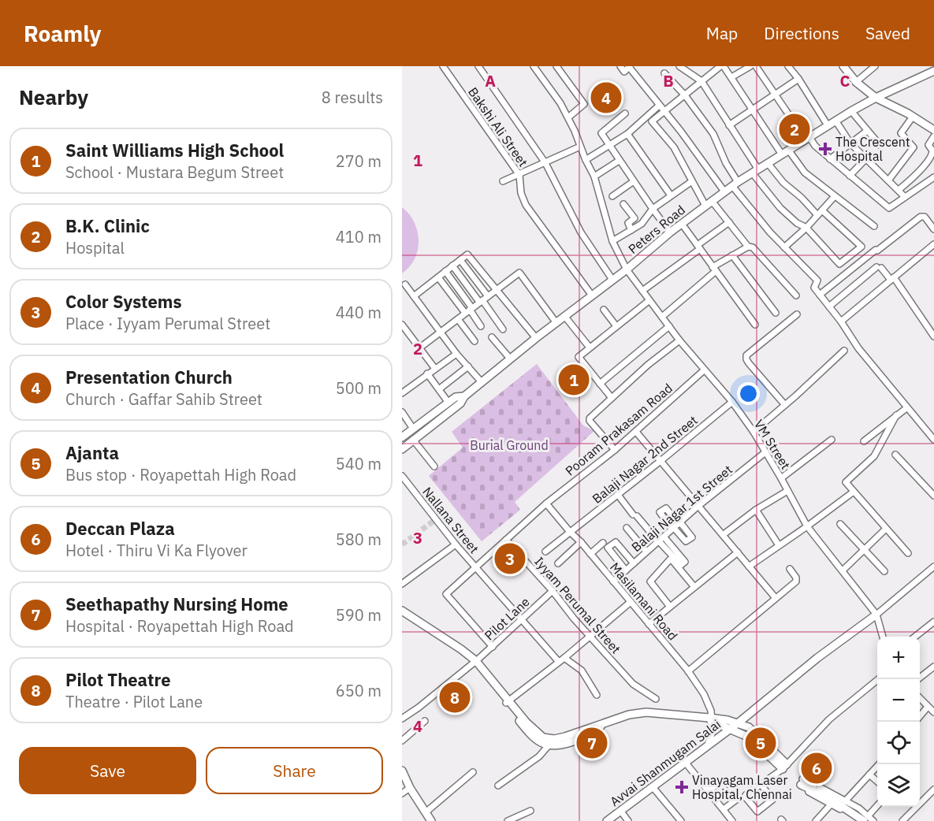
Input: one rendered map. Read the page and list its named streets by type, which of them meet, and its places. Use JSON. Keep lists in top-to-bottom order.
{
  "streets": {
    "main road": ["Peters Road", "Avvai Shanmugam Salai"],
    "street": [
      "Bakshi Ali Street",
      "Pooram Prakasam Road",
      "VM Street",
      "Balaji Nagar 2nd Street",
      "Balaji Nagar 1st Street",
      "Nallana Street",
      "Masilamani Road",
      "Iyyam Perumal Street",
      "Pilot Lane"
    ]
  },
  "crossings": [
    ["Bakshi Ali Street", "Peters Road"],
    ["Peters Road", "VM Street"],
    ["Pooram Prakasam Road", "VM Street"],
    ["Pooram Prakasam Road", "Nallana Street"],
    ["Pooram Prakasam Road", "Masilamani Road"],
    ["Pooram Prakasam Road", "Iyyam Perumal Street"],
    ["Pooram Prakasam Road", "Pilot Lane"],
    ["VM Street", "Balaji Nagar 2nd Street"],
    ["VM Street", "Balaji Nagar 1st Street"],
    ["VM Street", "Avvai Shanmugam Salai"],
    ["Balaji Nagar 2nd Street", "Masilamani Road"],
    ["Balaji Nagar 1st Street", "Masilamani Road"],
    ["Nallana Street", "Pilot Lane"],
    ["Iyyam Perumal Street", "Pilot Lane"]
  ],
  "parks": ["Burial Ground"],
  "places": {
    "health": ["The Crescent Hospital", "Vinayagam Laser Hospital, Chennai"]
  },
  "page": {
    "header": "Roamly",
    "nav": ["Map", "Directions", "Saved"],
    "heading": ["Nearby", "8 results"],
    "pins": [
      "4",
      "2",
      "1",
      "3",
      "8",
      "5",
      "7",
      "6"
    ],
    "list": [
      {
        "mark": "1",
        "name": "Saint Williams High School",
        "note": "School · Mustara Begum Street",
        "value": "270 m"
      },
      {
        "mark": "2",
        "name": "B.K. Clinic",
        "note": "Hospital",
        "value": "410 m"
      },
      {
        "mark": "3",
        "name": "Color Systems",
        "note": "Place · Iyyam Perumal Street",
        "value": "440 m"
      },
      {
        "mark": "4",
        "name": "Presentation Church",
        "note": "Church · Gaffar Sahib Street",
        "value": "500 m"
      },
      {
        "mark": "5",
        "name": "Ajanta",
        "note": "Bus stop · Royapettah High Road",
        "value": "540 m"
      },
      {
        "mark": "6",
        "name": "Deccan Plaza",
        "note": "Hotel · Thiru Vi Ka Flyover",
        "value": "580 m"
      },
      {
        "mark": "7",
        "name": "Seethapathy Nursing Home",
        "note": "Hospital · Royapettah High Road",
        "value": "590 m"
      },
      {
        "mark": "8",
        "name": "Pilot Theatre",
        "note": "Theatre · Pilot Lane",
        "value": "650 m"
      }
    ],
    "map_buttons": ["+", "−"],
    "buttons": ["Save", "Share"]
  },
  "grid": {
    "columns": ["A", "B", "C"],
    "rows": [
      "1",
      "2",
      "3",
      "4"
    ]
  }
}
